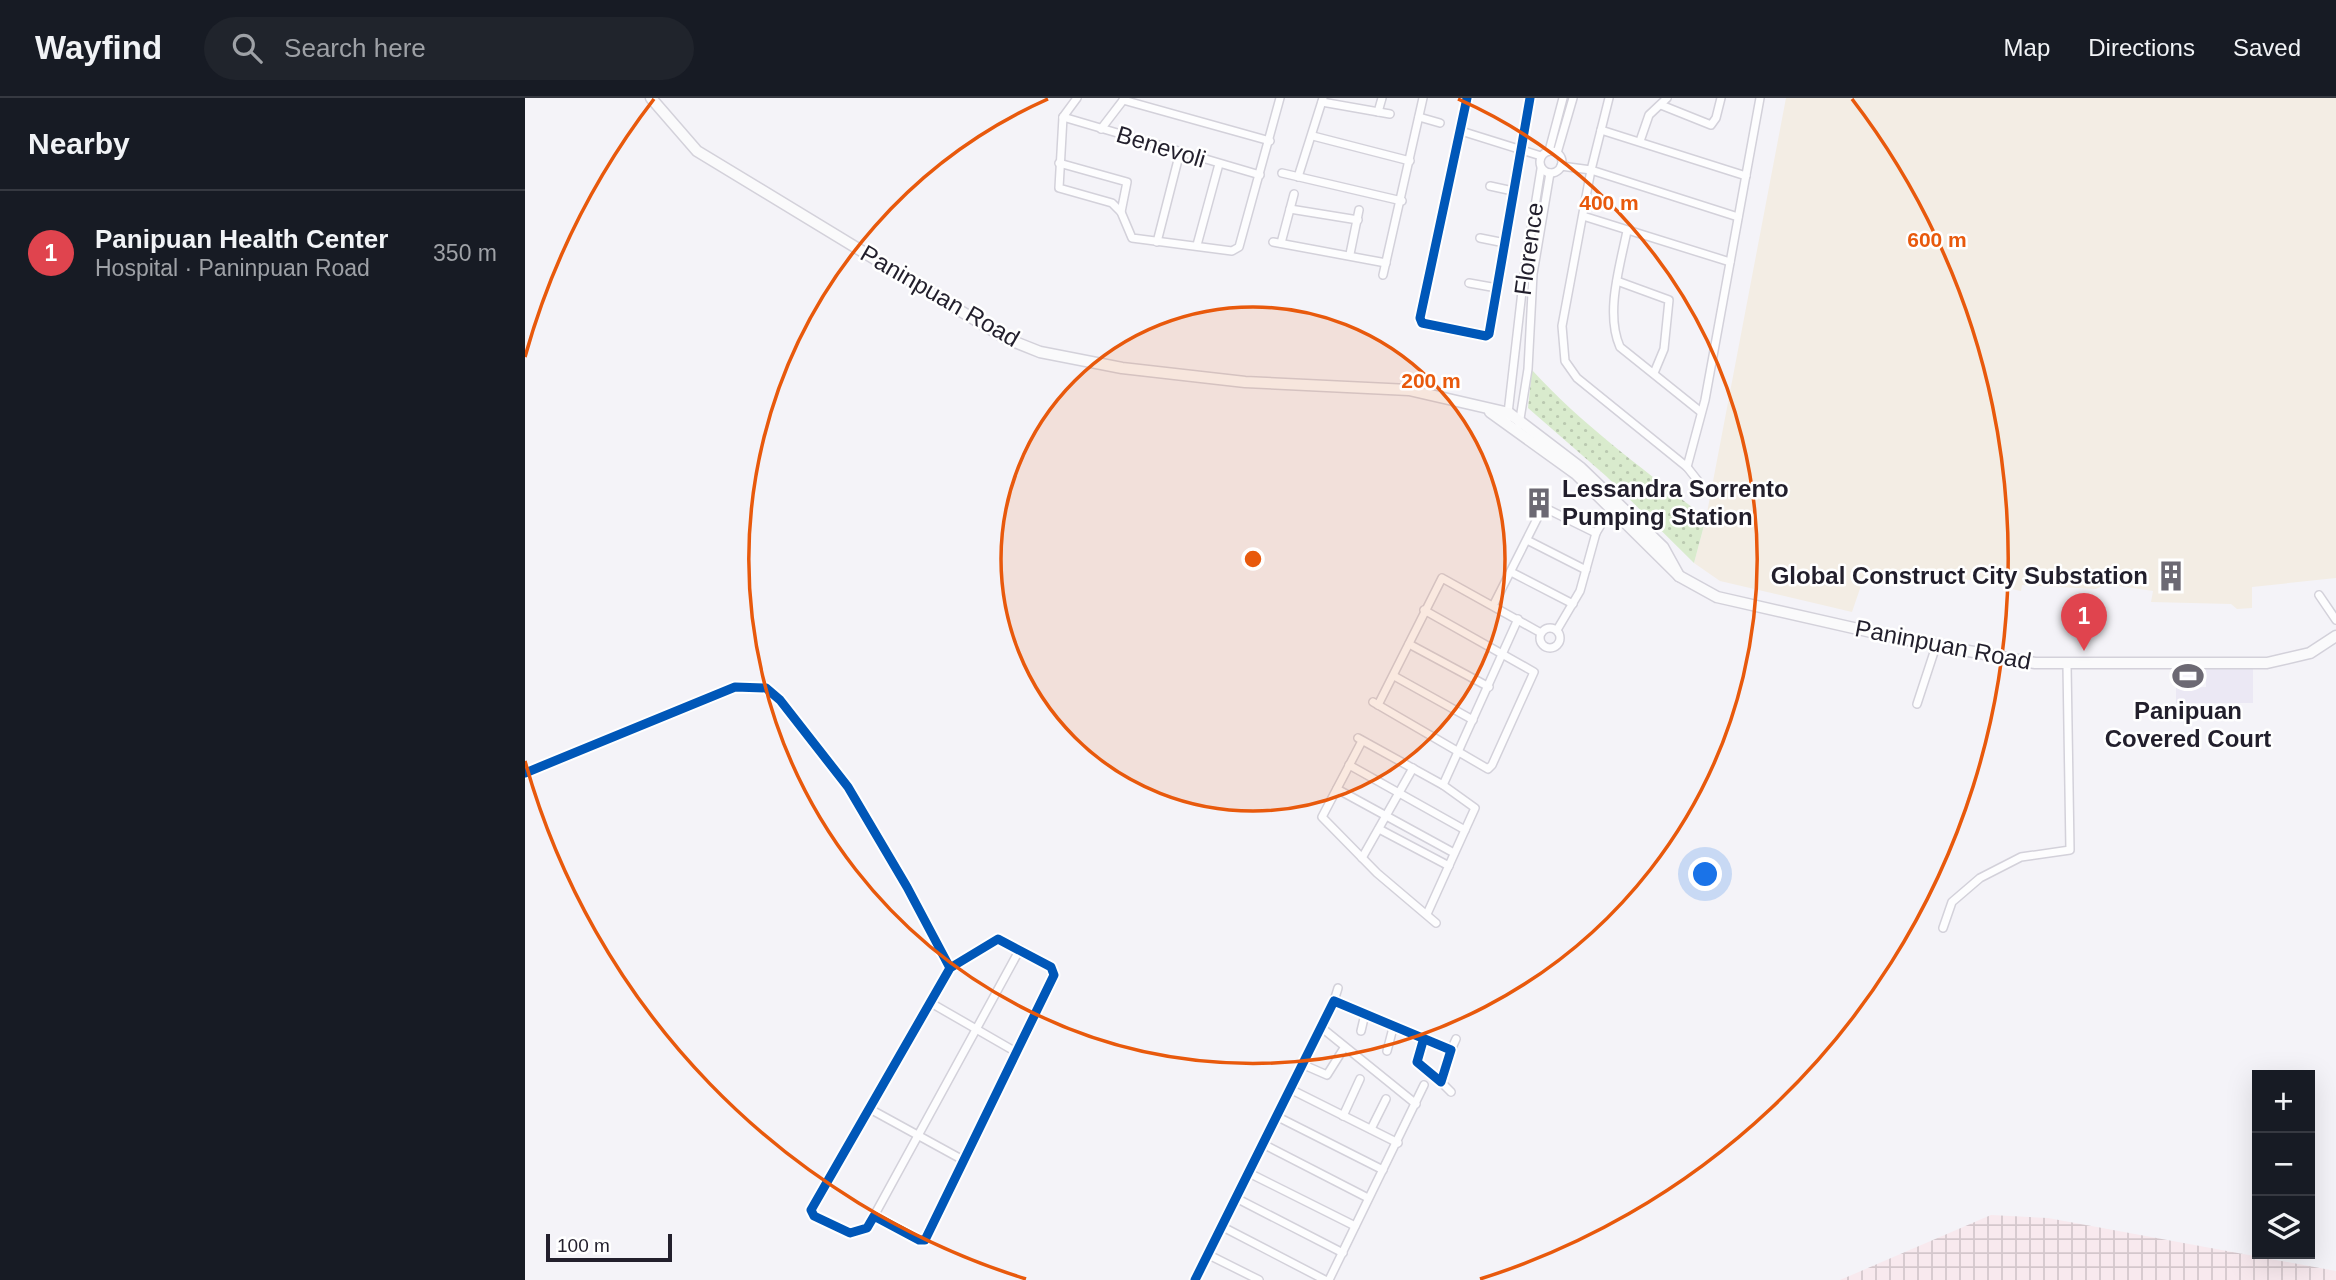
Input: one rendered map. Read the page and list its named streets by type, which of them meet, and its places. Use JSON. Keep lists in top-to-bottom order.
{
  "streets": {
    "main road": ["Paninpuan Road"],
    "street": ["Benevoli", "Florence"]
  },
  "crossings": [
    ["Florence", "Paninpuan Road"]
  ],
  "places": {
    "building": ["Lessandra Sorrento Pumping Station", "Global Construct City Substation"],
    "sports": ["Panipuan Covered Court"]
  },
  "scale_bar": "100 m",
  "page": {
    "header": "Wayfind",
    "search": "Search here",
    "nav": ["Map", "Directions", "Saved"],
    "heading": "Nearby",
    "list": [
      {
        "mark": "1",
        "name": "Panipuan Health Center",
        "note": "Hospital · Paninpuan Road",
        "value": "350 m"
      }
    ],
    "pins": "1",
    "map_buttons": ["+", "−"],
    "scale": "100 m"
  },
  "rings": ["400 m", "600 m", "200 m"]
}
